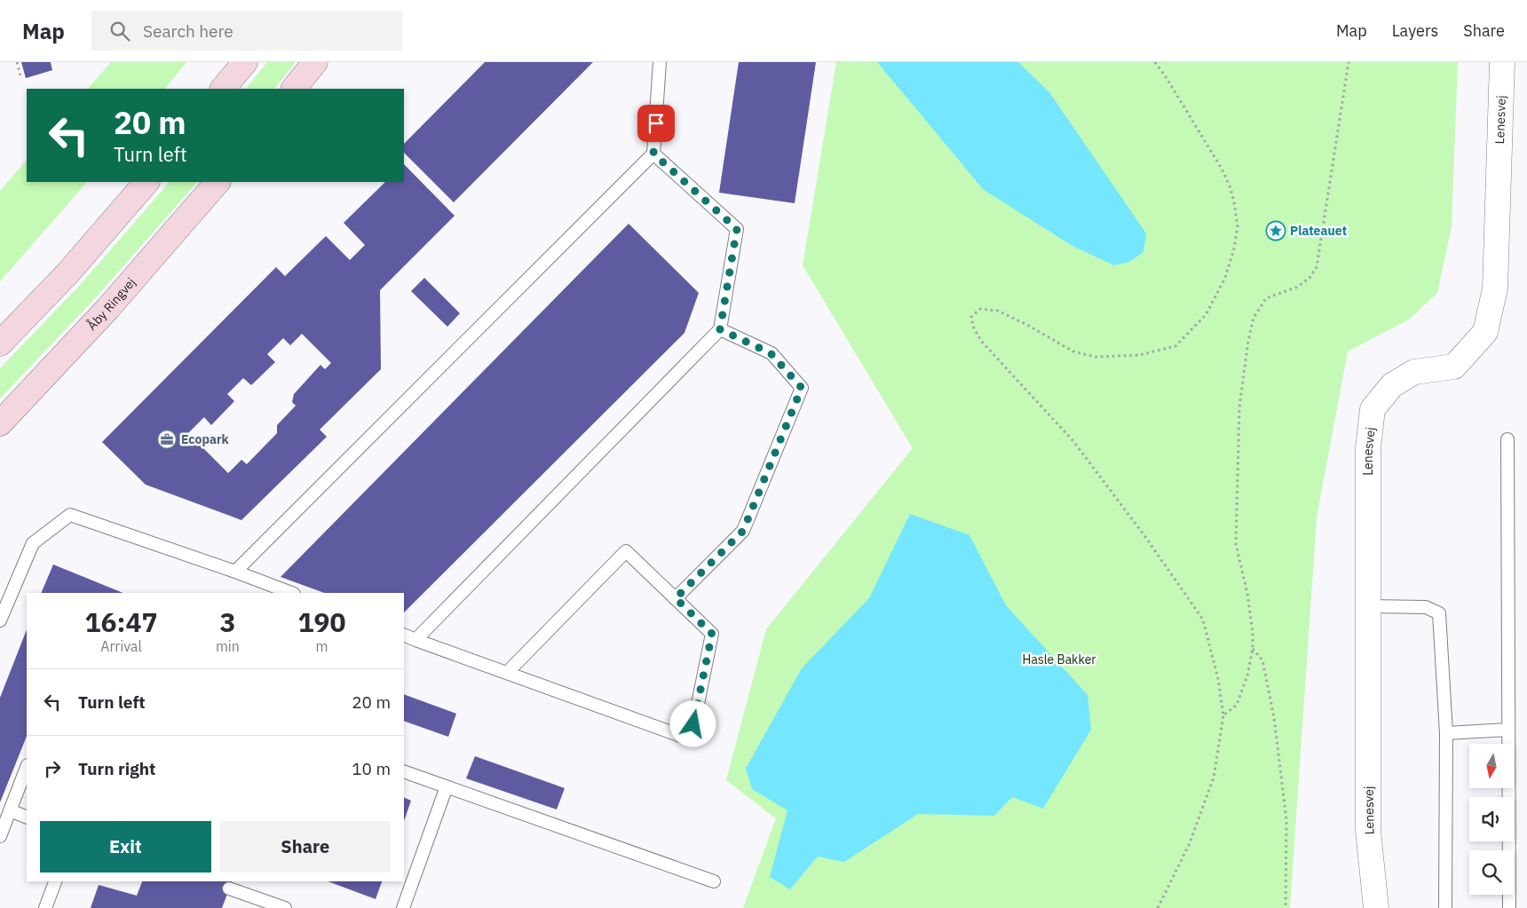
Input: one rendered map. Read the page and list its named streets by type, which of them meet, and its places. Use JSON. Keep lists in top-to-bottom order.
{
  "streets": {
    "main road": ["Åby Ringvej"],
    "street": ["Lenesvej"]
  },
  "parks": ["Hasle Bakker"],
  "places": {
    "place": ["Plateauet"],
    "office": ["Ecopark"]
  },
  "north": "bottom",
  "page": {
    "header": "Map",
    "search": "Search here",
    "nav": ["Map", "Layers", "Share"],
    "turn": ["20 m", "Turn left"],
    "eta": [
      "16:47",
      "Arrival",
      "3",
      "min",
      "190",
      "m"
    ],
    "list": [
      {
        "name": "Turn left",
        "value": "20 m"
      },
      {
        "name": "Turn right",
        "value": "10 m"
      }
    ],
    "buttons": ["Exit", "Share"]
  }
}
